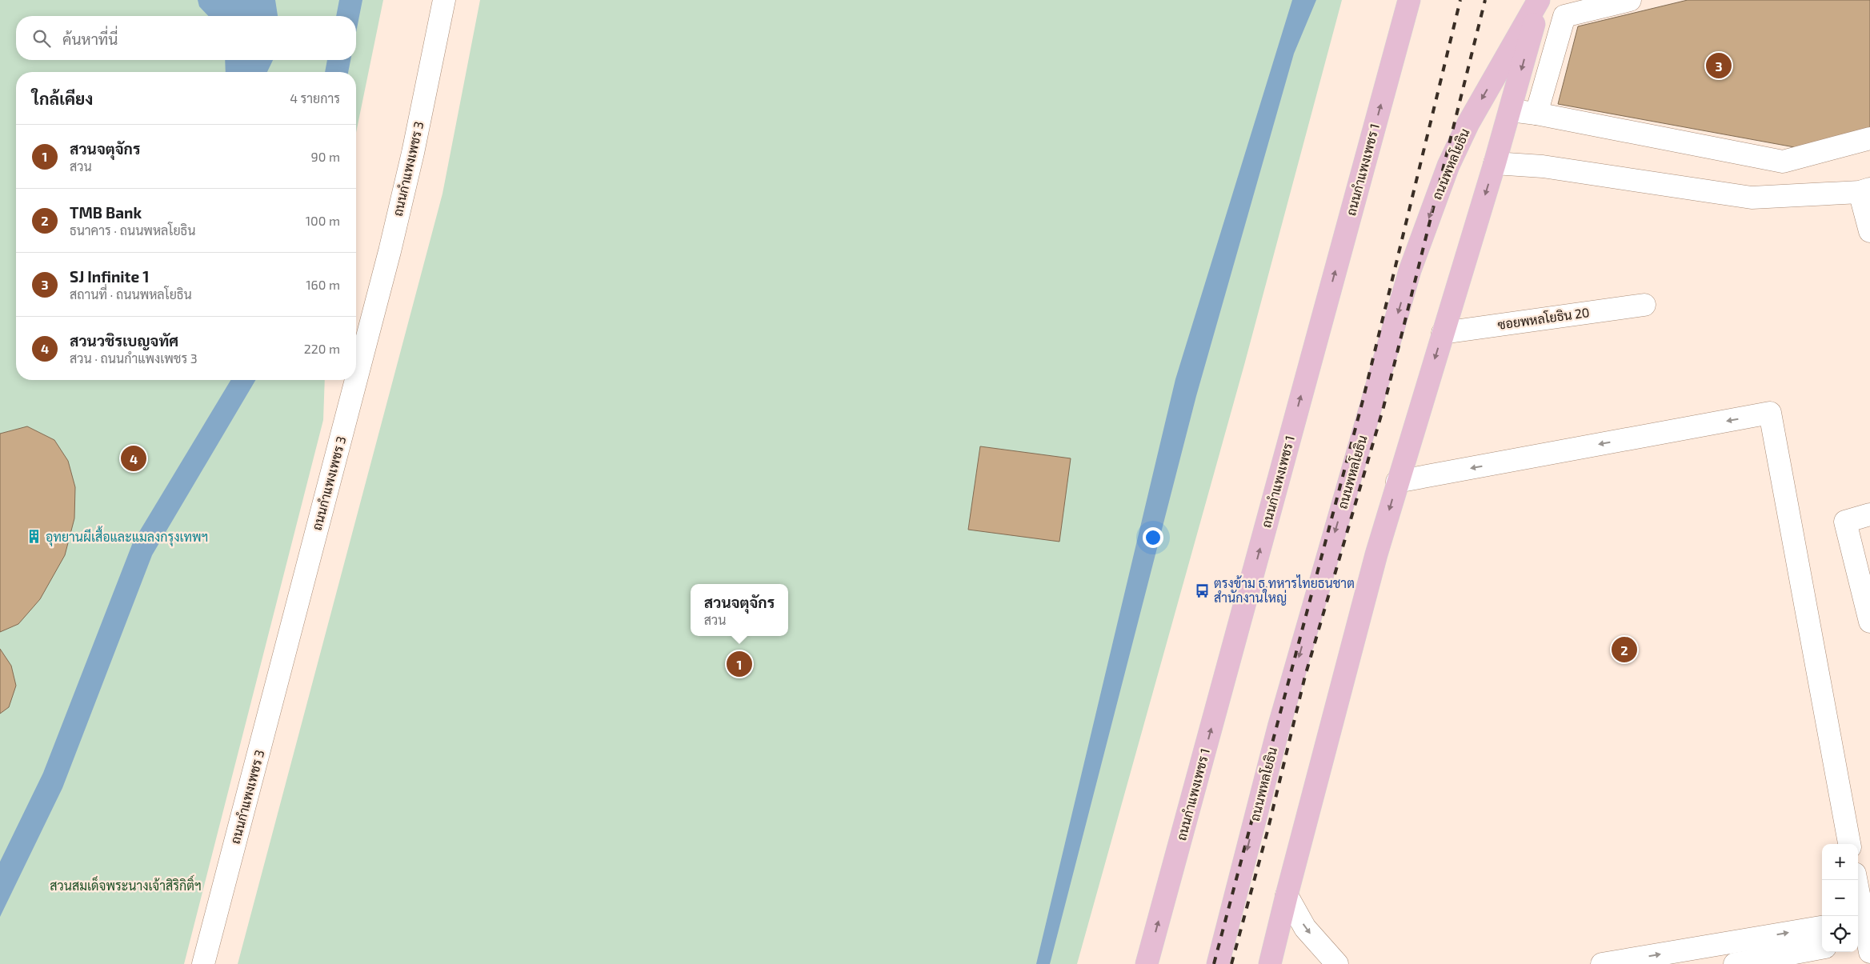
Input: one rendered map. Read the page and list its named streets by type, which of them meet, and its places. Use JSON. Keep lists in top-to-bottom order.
{
  "streets": {
    "main road": ["ถนนพหลโยธิน", "ถนนกำแพงเพชร 1"],
    "street": ["ถนนกำแพงเพชร 3", "ซอยพหลโยธิน 20"]
  },
  "crossings": [
    ["ถนนพหลโยธิน", "ซอยพหลโยธิน 20"]
  ],
  "one_way": ["ถนนพหลโยธิน", "ถนนกำแพงเพชร 1"],
  "parks": ["สวนสมเด็จพระนางเจ้าสิริกิติ์ฯ"],
  "places": {
    "building": ["อุทยานผีเสื้อและแมลงกรุงเทพฯ"],
    "bus stop": ["ตรงข้าม ธ.ทหารไทยธนชาต สำนักงานใหญ่"]
  },
  "page": {
    "search": "ค้นหาที่นี่",
    "pins": [
      "3",
      "4",
      "2",
      "1"
    ],
    "heading": ["ใกล้เคียง", "4 รายการ"],
    "list": [
      {
        "mark": "1",
        "name": "สวนจตุจักร",
        "note": "สวน",
        "value": "90 m"
      },
      {
        "mark": "2",
        "name": "TMB Bank",
        "note": "ธนาคาร · ถนนพหลโยธิน",
        "value": "100 m"
      },
      {
        "mark": "3",
        "name": "SJ Infinite 1",
        "note": "สถานที่ · ถนนพหลโยธิน",
        "value": "160 m"
      },
      {
        "mark": "4",
        "name": "สวนวชิรเบญจทัศ",
        "note": "สวน · ถนนกำแพงเพชร 3",
        "value": "220 m"
      }
    ],
    "popup": ["สวนจตุจักร", "สวน"],
    "map_buttons": ["+", "−"]
  }
}
